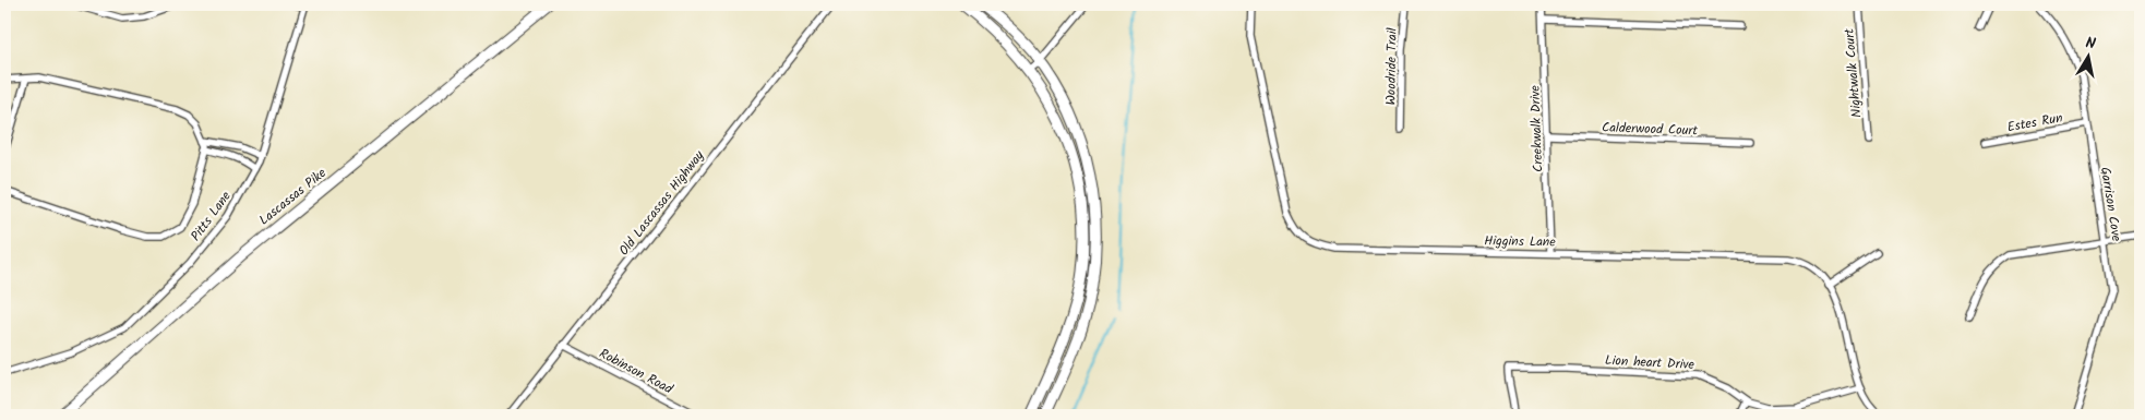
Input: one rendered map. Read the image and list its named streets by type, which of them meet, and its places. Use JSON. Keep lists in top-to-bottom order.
{
  "streets": {
    "main road": ["Lascassas Pike"],
    "street": [
      "Woodride Trail",
      "Nightwalk Court",
      "Estes Run",
      "Creekwalk Drive",
      "Calderwood Court",
      "Old Lascassas Highway",
      "Garrison Cove",
      "Pitts Lane",
      "Higgins Lane",
      "Lion heart Drive",
      "Robinson Road"
    ]
  },
  "crossings": [
    ["Estes Run", "Garrison Cove"],
    ["Creekwalk Drive", "Calderwood Court"],
    ["Creekwalk Drive", "Higgins Lane"],
    ["Old Lascassas Highway", "Robinson Road"],
    ["Higgins Lane", "Lion heart Drive"]
  ],
  "north": "top"
}
